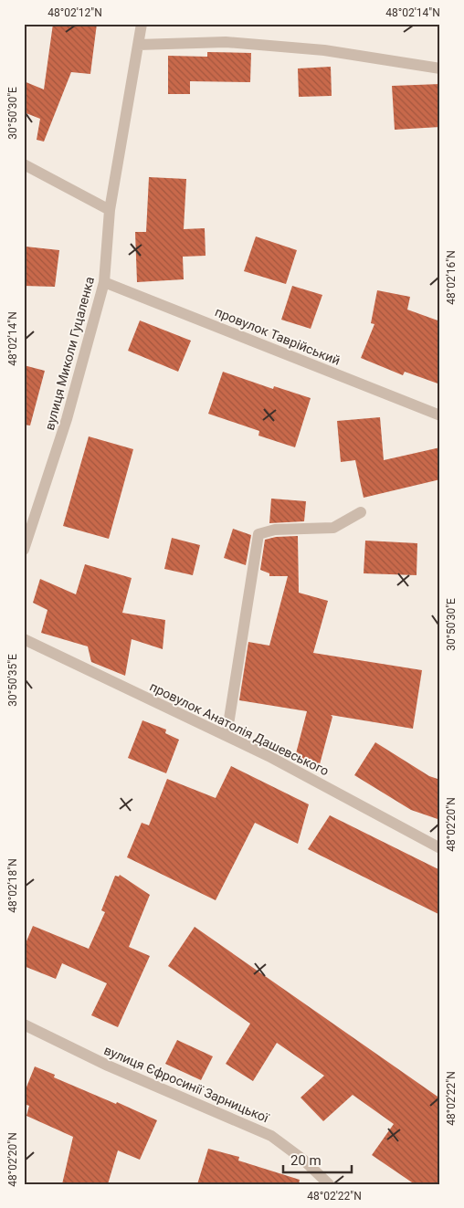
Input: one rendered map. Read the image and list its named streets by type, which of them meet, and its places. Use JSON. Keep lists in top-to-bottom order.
{
  "streets": {
    "street": [
      "провулок Таврійський",
      "вулиця Миколи Гуцаленка",
      "провулок Анатолія Дашевського",
      "вулиця Єфросинії Зарницької"
    ]
  },
  "crossings": [
    ["провулок Таврійський", "вулиця Миколи Гуцаленка"]
  ],
  "scale_bar": "20 m",
  "coordinates": [
    "48°02'12\"N",
    "48°02'14\"N",
    "30°50'30\"E",
    "48°02'16\"N",
    "30°50'35\"E",
    "48°02'20\"N",
    "48°02'18\"N",
    "48°02'22\"N"
  ]
}
